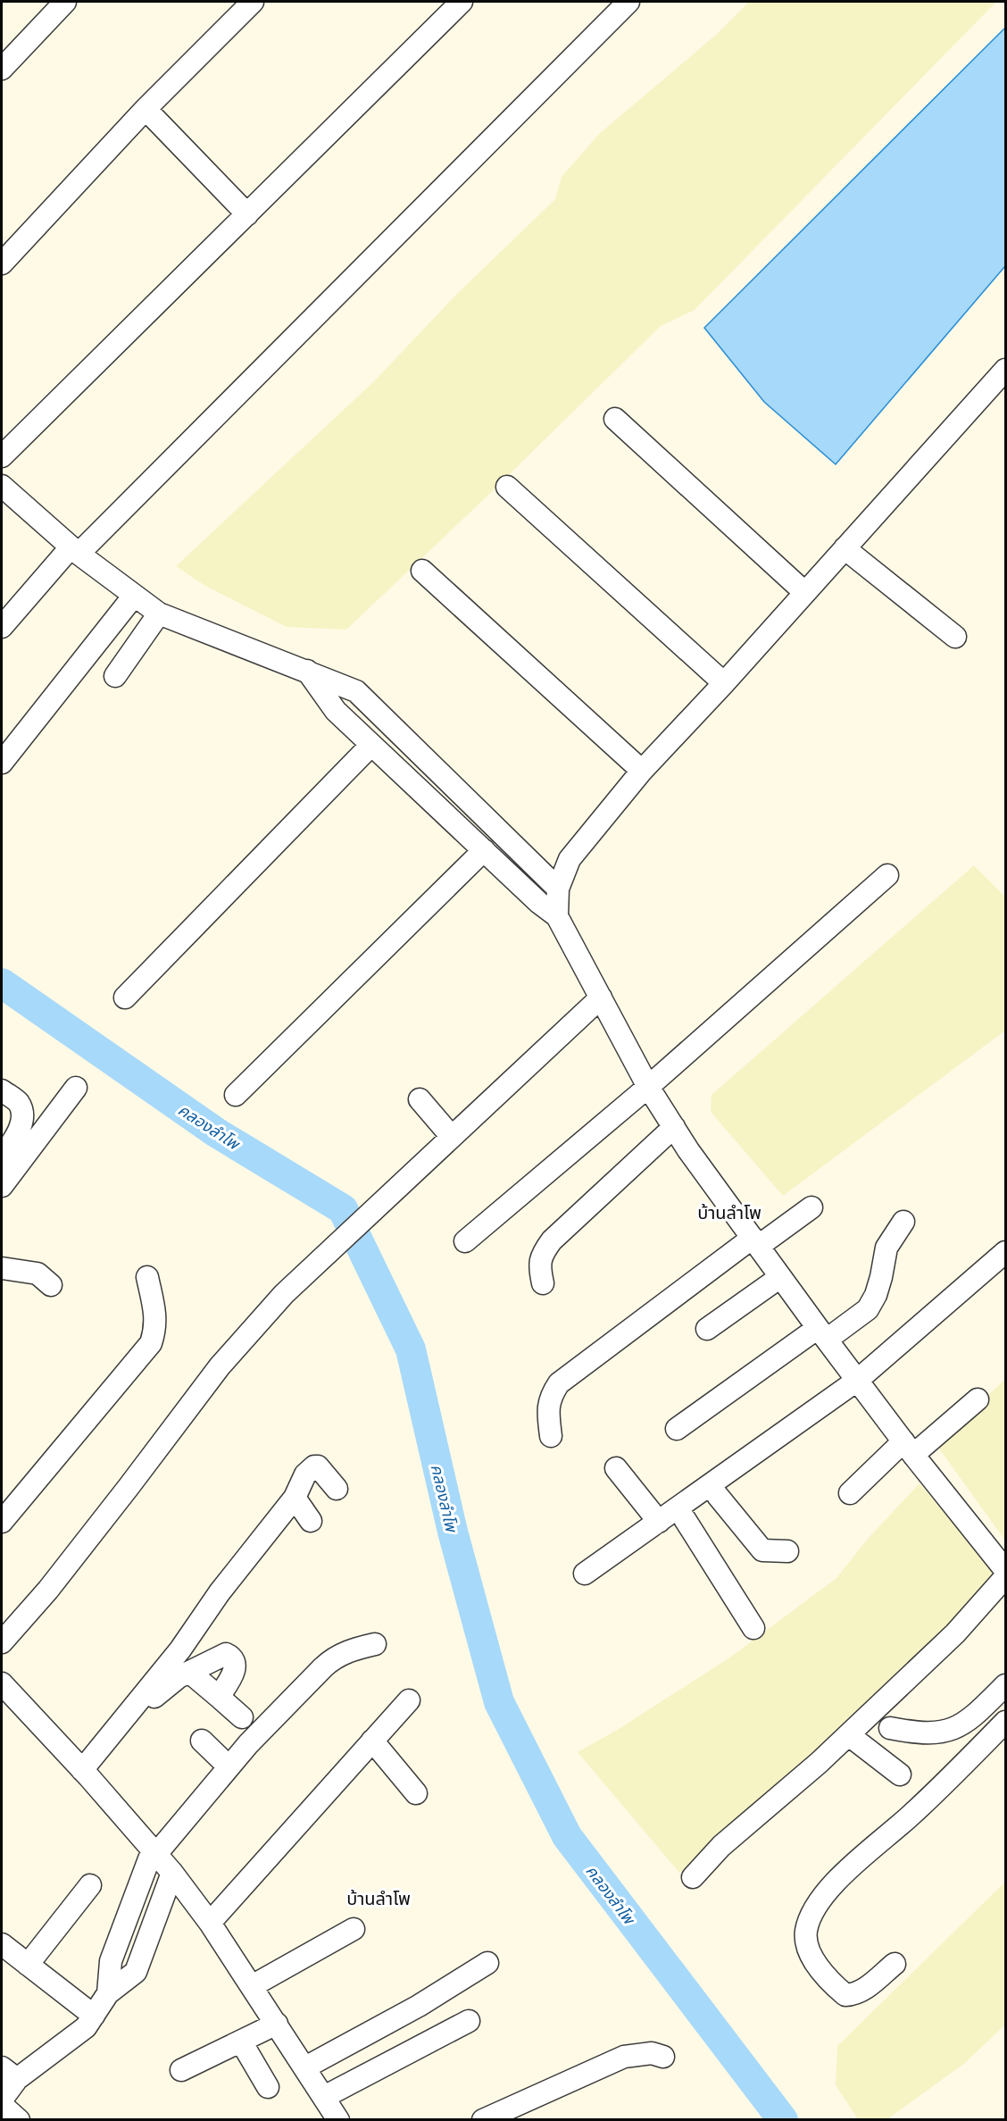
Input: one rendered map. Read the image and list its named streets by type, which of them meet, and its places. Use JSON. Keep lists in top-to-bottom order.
{
  "districts": ["บ้านลำโพ", "บ้านลำโพ"],
  "water": ["คลองลำโพ"]
}
